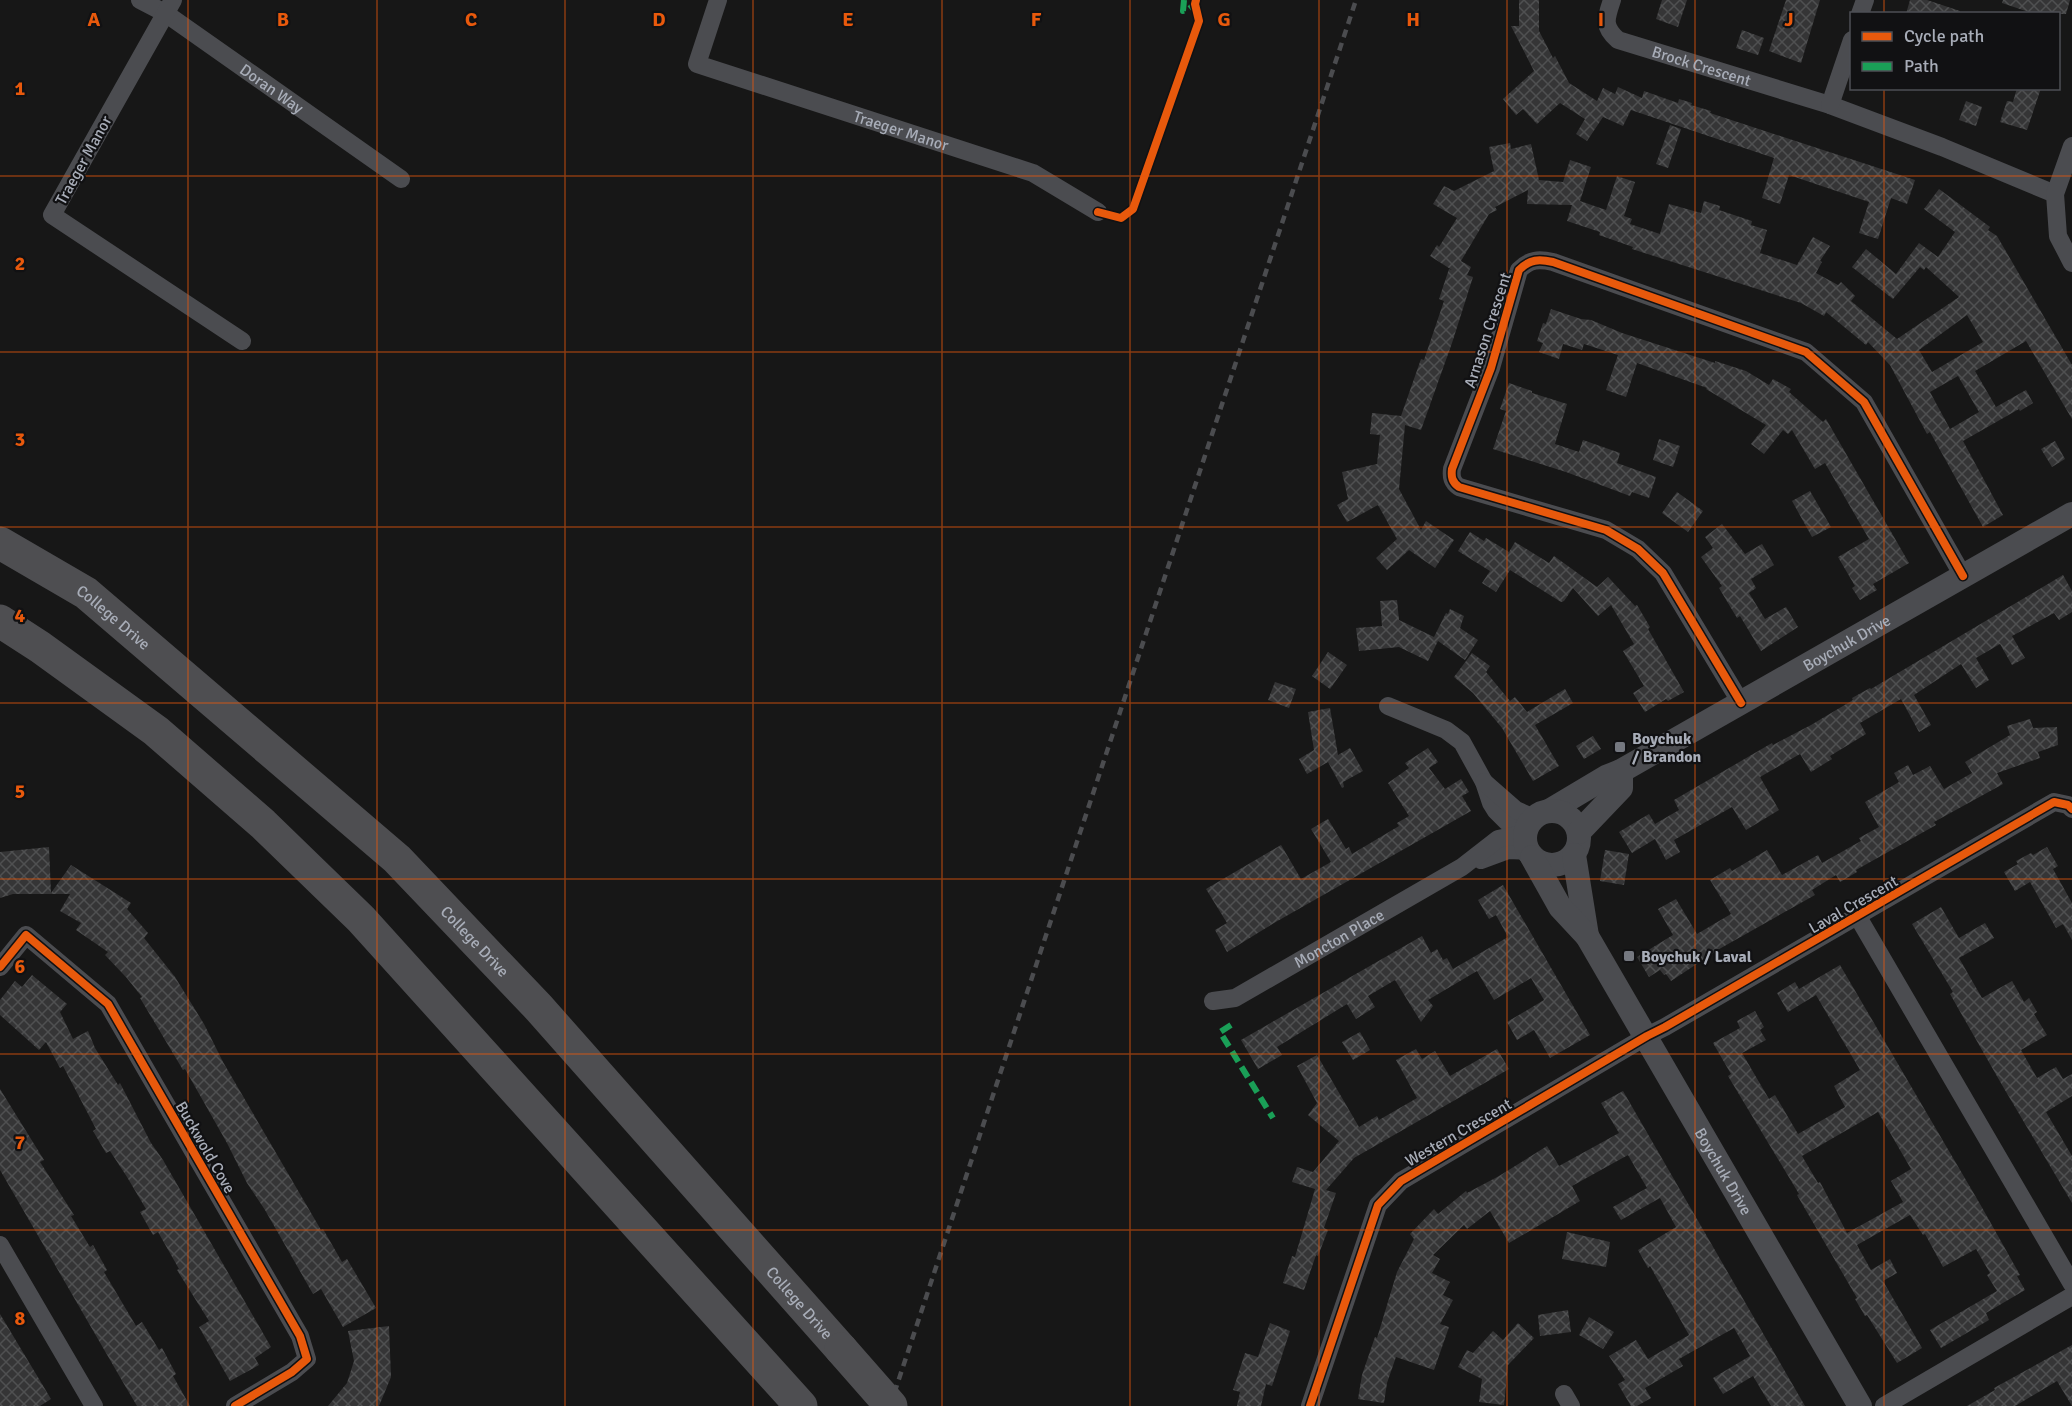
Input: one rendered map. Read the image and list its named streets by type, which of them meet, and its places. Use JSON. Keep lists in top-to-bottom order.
{
  "streets": {
    "highway": ["College Drive"],
    "street": [
      "Brock Crescent",
      "Doran Way",
      "Traeger Manor",
      "Arnason Crescent",
      "Boychuk Drive",
      "Laval Crescent",
      "Moncton Place",
      "Western Crescent",
      "Buckwold Cove"
    ]
  },
  "crossings": [
    ["Doran Way", "Traeger Manor"],
    ["Arnason Crescent", "Boychuk Drive"],
    ["Boychuk Drive", "Laval Crescent"],
    ["Boychuk Drive", "Moncton Place"],
    ["Boychuk Drive", "Western Crescent"],
    ["Laval Crescent", "Western Crescent"]
  ],
  "places": {
    "transit": ["Boychuk / Brandon", "Boychuk / Laval"]
  },
  "legend": ["Cycle path", "Path"],
  "grid": {
    "columns": [
      "A",
      "B",
      "C",
      "D",
      "E",
      "F",
      "G",
      "H",
      "I",
      "J"
    ],
    "rows": [
      "1",
      "2",
      "3",
      "4",
      "5",
      "6",
      "7",
      "8"
    ]
  }
}
